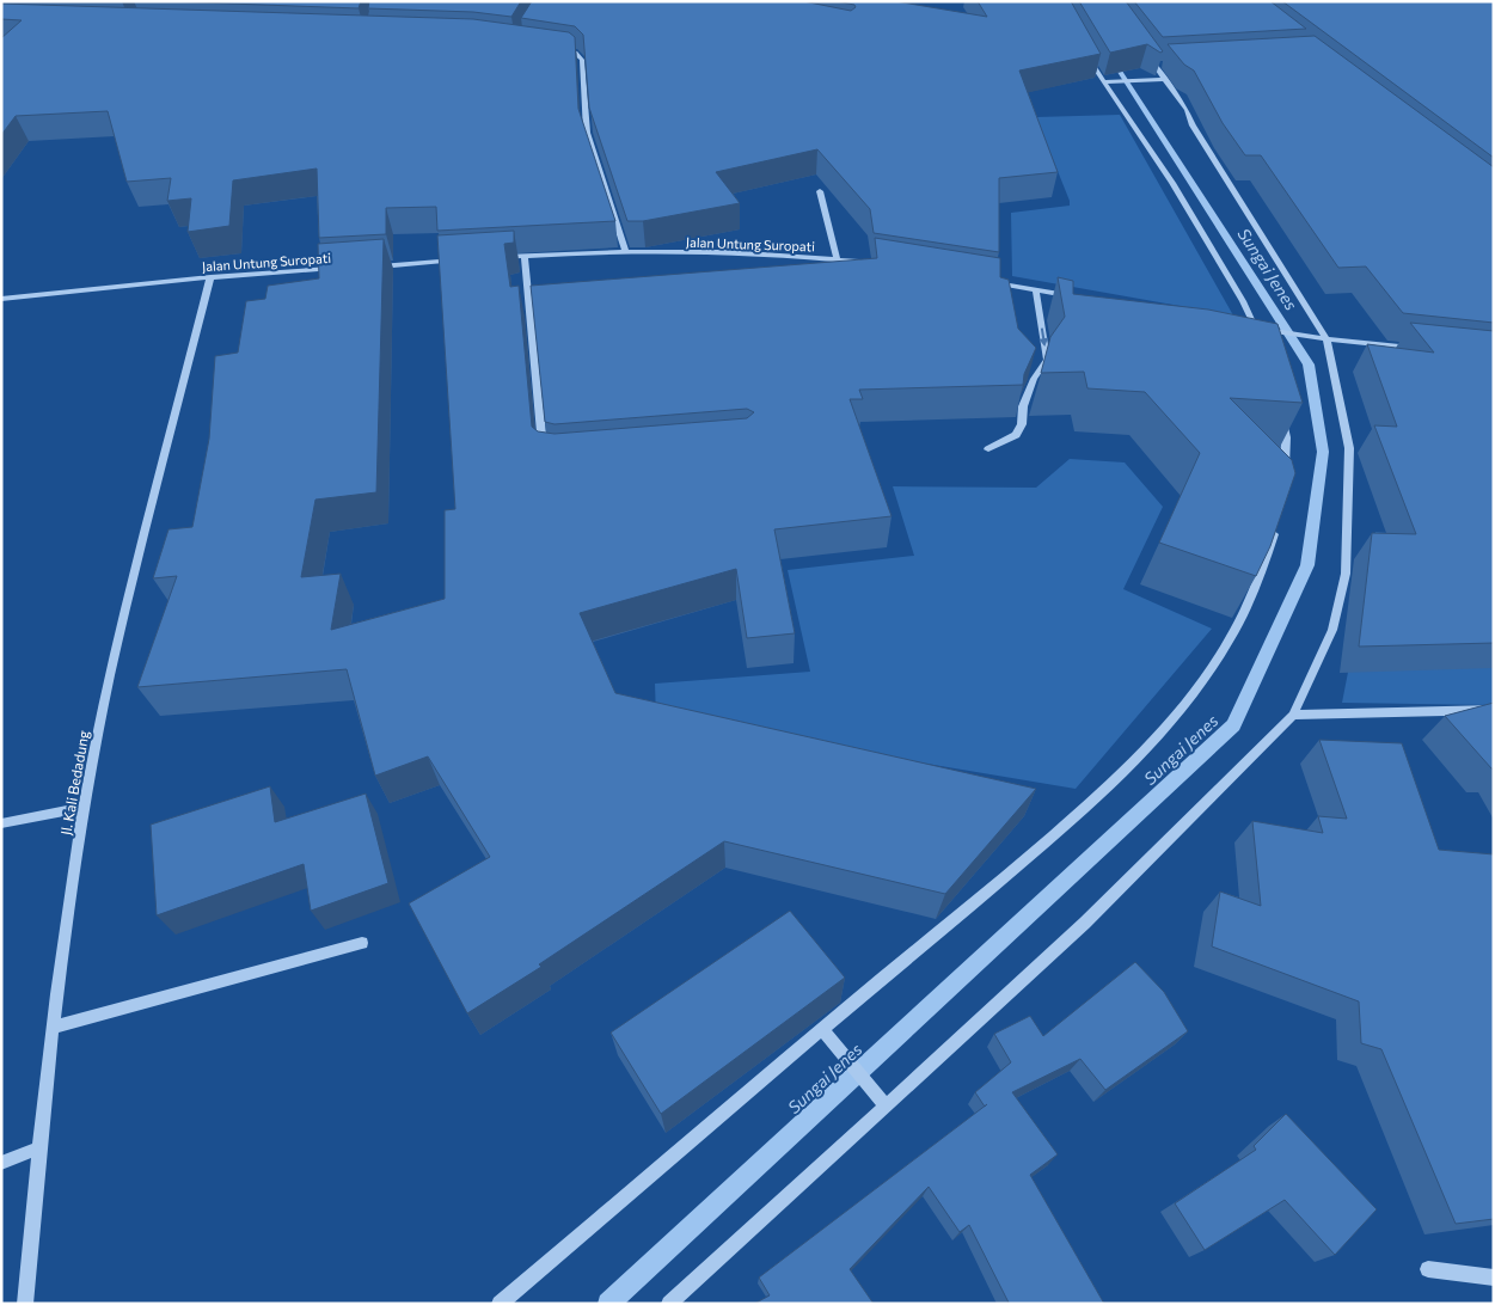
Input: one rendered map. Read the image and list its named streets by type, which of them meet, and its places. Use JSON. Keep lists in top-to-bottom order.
{
  "streets": {
    "street": ["Jalan Untung Suropati", "Jl. Kali Bedadung"]
  },
  "crossings": [
    ["Jalan Untung Suropati", "Jl. Kali Bedadung"]
  ],
  "water": ["Sungai Jenes"]
}
